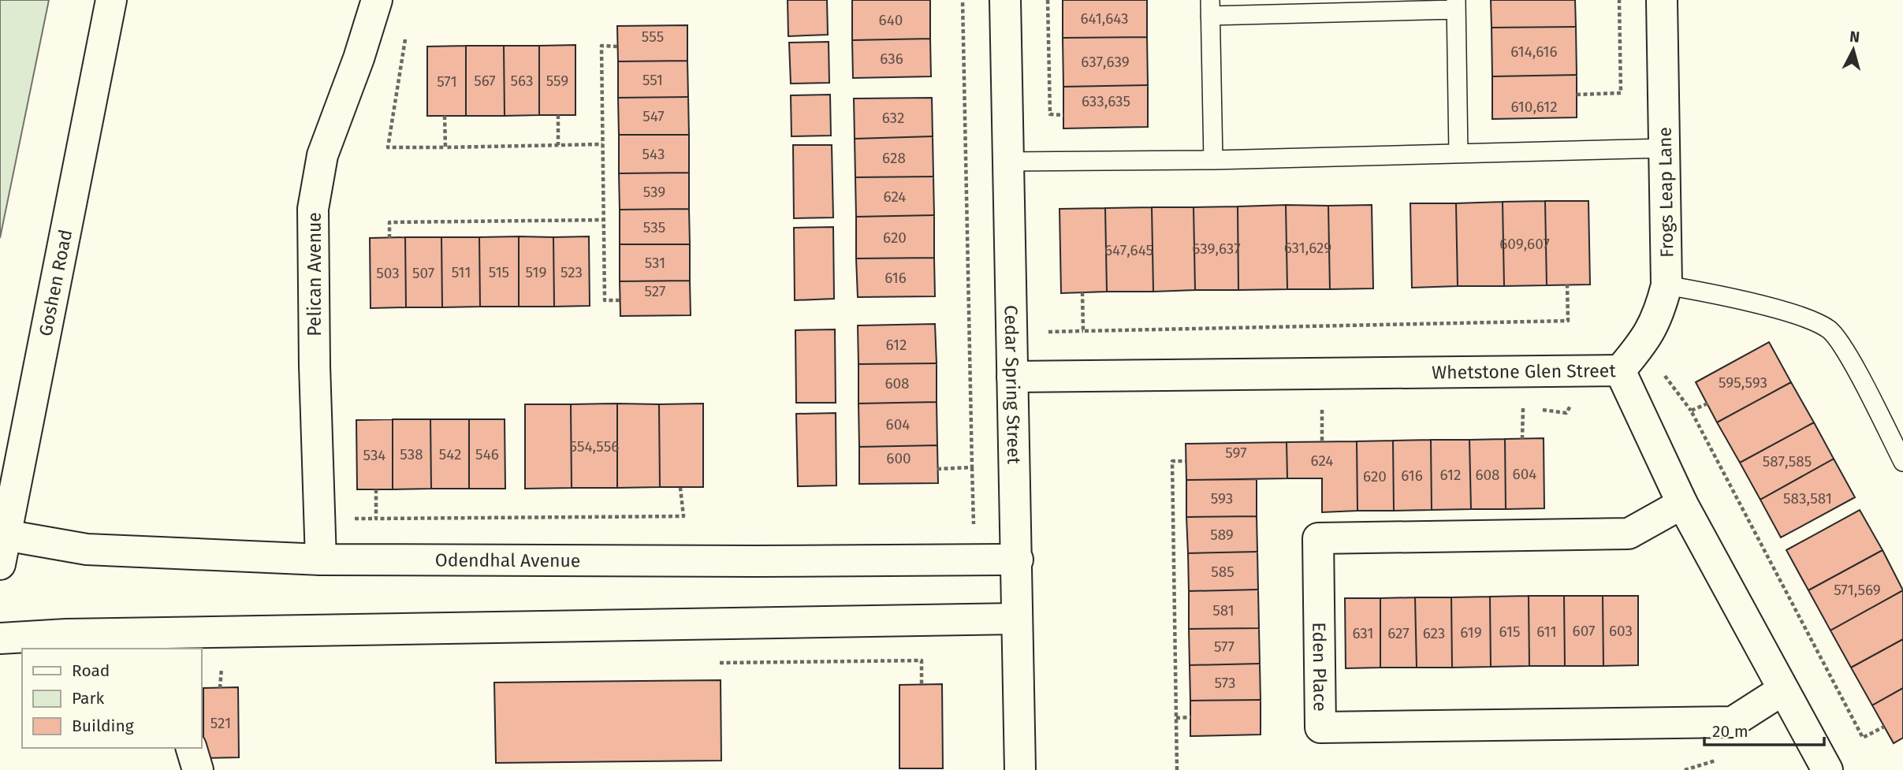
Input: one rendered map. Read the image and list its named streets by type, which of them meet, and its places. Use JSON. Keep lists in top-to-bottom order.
{
  "streets": {
    "street": [
      "Frogs Leap Lane",
      "Pelican Avenue",
      "Goshen Road",
      "Whetstone Glen Street",
      "Cedar Spring Street",
      "Odendhal Avenue",
      "Eden Place"
    ]
  },
  "crossings": [
    ["Frogs Leap Lane", "Whetstone Glen Street"],
    ["Pelican Avenue", "Odendhal Avenue"],
    ["Goshen Road", "Odendhal Avenue"],
    ["Whetstone Glen Street", "Cedar Spring Street"],
    ["Whetstone Glen Street", "Eden Place"],
    ["Cedar Spring Street", "Odendhal Avenue"]
  ],
  "house_numbers": [
    "641,643",
    "640",
    "555",
    "614,616",
    "636",
    "637,639",
    "551",
    "567",
    "563",
    "559",
    "571",
    "633,635",
    "610,612",
    "547",
    "632",
    "543",
    "628",
    "539",
    "624",
    "535",
    "620",
    "609,607",
    "631,629",
    "639,637",
    "647,645",
    "531",
    "511",
    "515",
    "519",
    "523",
    "503",
    "507",
    "616",
    "527",
    "612",
    "595,593",
    "608",
    "604",
    "554,556",
    "597",
    "538",
    "542",
    "546",
    "534",
    "600",
    "624",
    "587,585",
    "604",
    "612",
    "608",
    "616",
    "620",
    "593",
    "583,581",
    "589",
    "585",
    "571,569",
    "581",
    "607",
    "603",
    "615",
    "611",
    "619",
    "631",
    "627",
    "623",
    "577",
    "573",
    "521"
  ],
  "legend": ["Road", "Park", "Building"],
  "scale_bar": "20 m",
  "north": "top"
}
